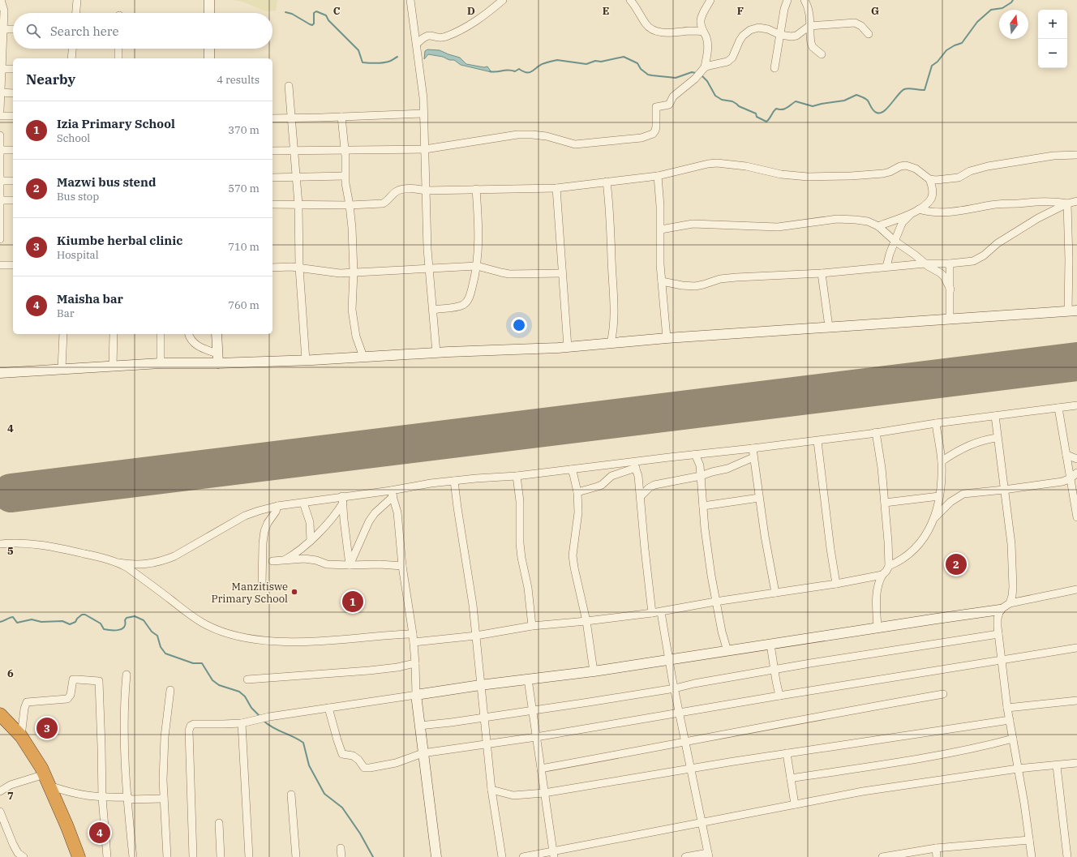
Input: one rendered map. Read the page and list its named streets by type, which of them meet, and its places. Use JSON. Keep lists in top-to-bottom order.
{
  "places": ["Manzitiswe Primary School"],
  "north": "top",
  "page": {
    "map_buttons": ["+", "−"],
    "search": "Search here",
    "heading": ["Nearby", "4 results"],
    "list": [
      {
        "mark": "1",
        "name": "Izia Primary School",
        "note": "School",
        "value": "370 m"
      },
      {
        "mark": "2",
        "name": "Mazwi bus stend",
        "note": "Bus stop",
        "value": "570 m"
      },
      {
        "mark": "3",
        "name": "Kiumbe herbal clinic",
        "note": "Hospital",
        "value": "710 m"
      },
      {
        "mark": "4",
        "name": "Maisha bar",
        "note": "Bar",
        "value": "760 m"
      }
    ],
    "pins": [
      "2",
      "1",
      "3",
      "4"
    ]
  },
  "grid": {
    "columns": [
      "C",
      "D",
      "E",
      "F",
      "G"
    ],
    "rows": [
      "4",
      "5",
      "6",
      "7"
    ]
  }
}
